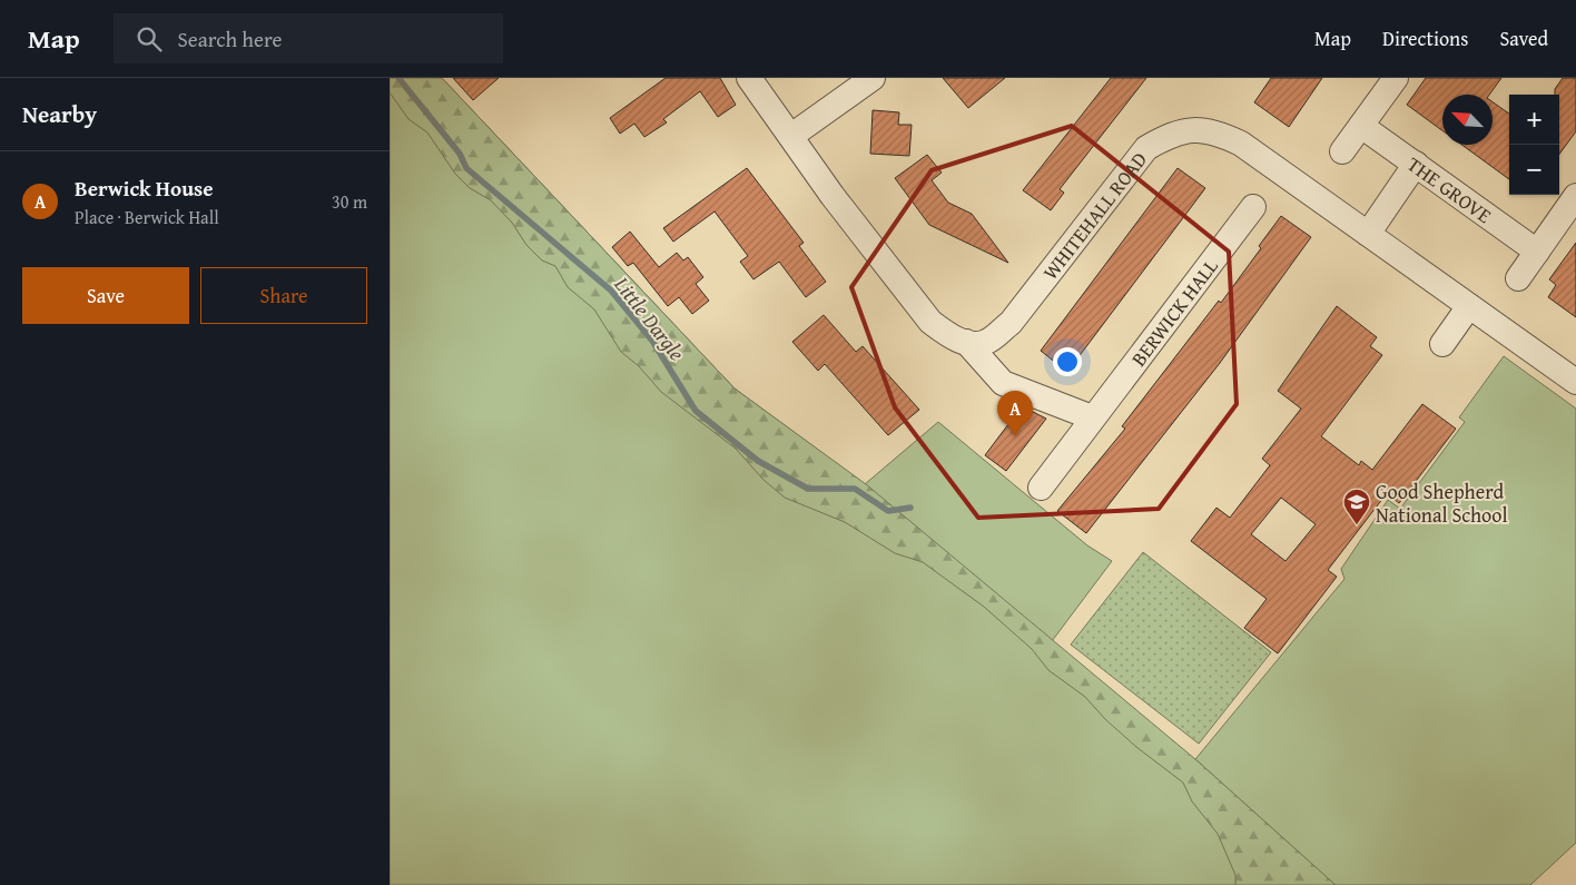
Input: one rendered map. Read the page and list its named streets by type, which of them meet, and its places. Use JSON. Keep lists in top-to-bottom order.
{
  "streets": {
    "street": ["THE GROVE", "WHITEHALL ROAD", "BERWICK HALL"]
  },
  "water": ["Little Dargle"],
  "places": {
    "school or university": ["Good Shepherd National School"]
  },
  "north": "top left",
  "page": {
    "header": "Map",
    "search": "Search here",
    "nav": ["Map", "Directions", "Saved"],
    "heading": "Nearby",
    "map_buttons": ["+", "−"],
    "list": [
      {
        "mark": "A",
        "name": "Berwick House",
        "note": "Place · Berwick Hall",
        "value": "30 m"
      }
    ],
    "buttons": ["Save", "Share"],
    "pins": "A"
  }
}
